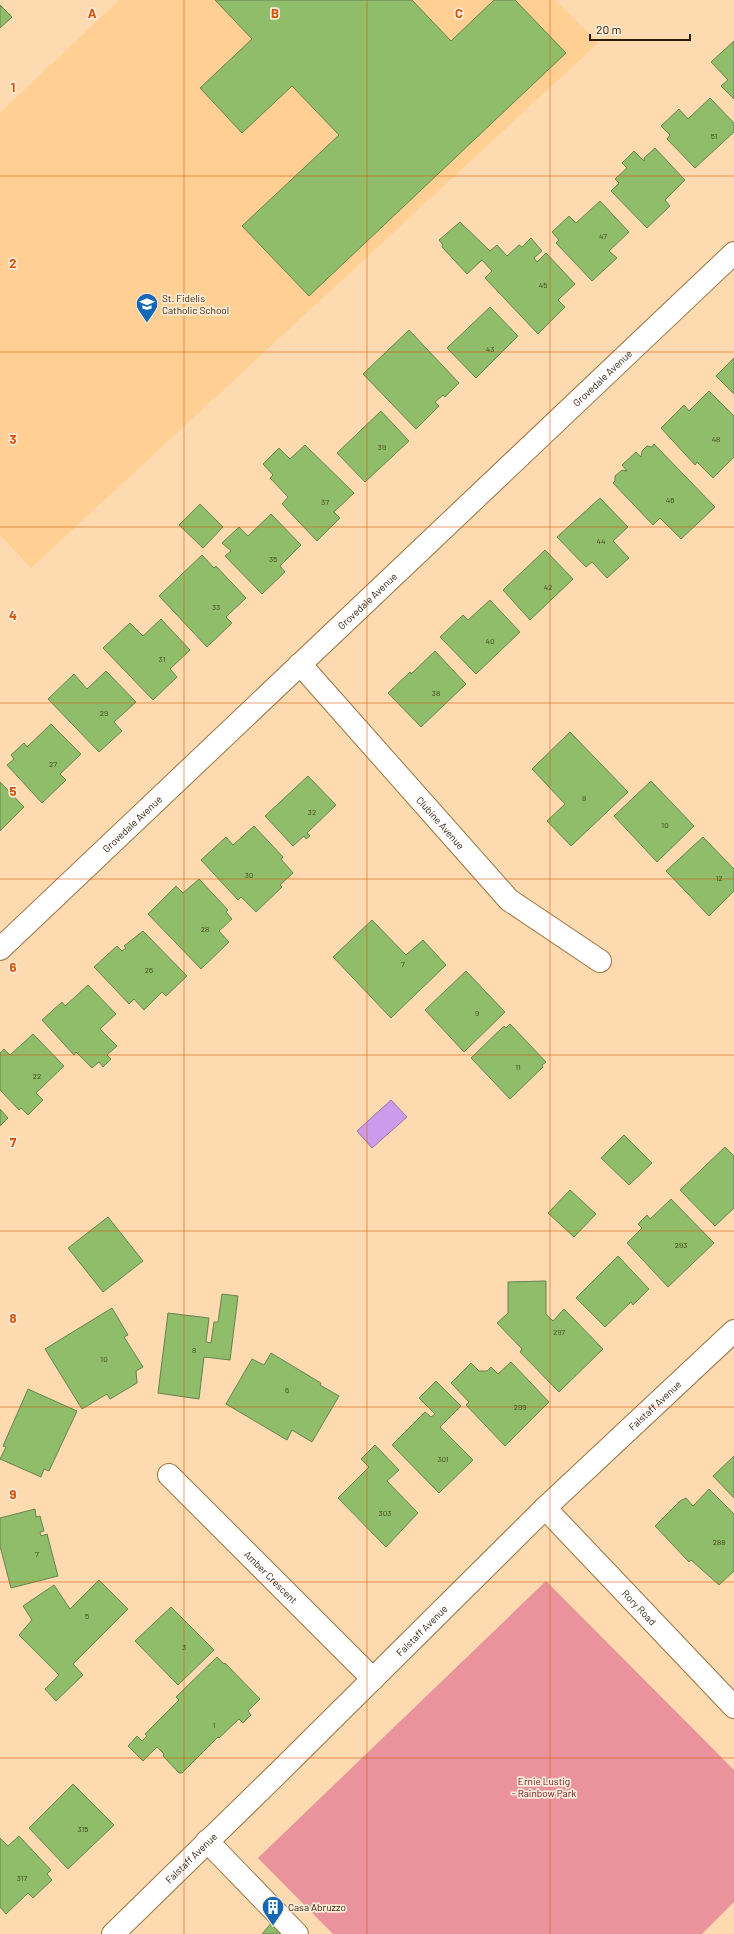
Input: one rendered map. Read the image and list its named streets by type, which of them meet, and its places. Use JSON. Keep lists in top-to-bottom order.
{
  "streets": {
    "street": [
      "Grovedale Avenue",
      "Clubine Avenue",
      "Falstaff Avenue",
      "Amber Crescent",
      "Rory Road"
    ]
  },
  "crossings": [
    ["Grovedale Avenue", "Clubine Avenue"],
    ["Falstaff Avenue", "Amber Crescent"],
    ["Falstaff Avenue", "Rory Road"]
  ],
  "parks": ["Ernie Lustig - Rainbow Park"],
  "places": {
    "school or university": ["St. Fidelis Catholic School"],
    "building": ["Casa Abruzzo"]
  },
  "house_numbers": [
    "51",
    "47",
    "45",
    "43",
    "48",
    "39",
    "46",
    "37",
    "44",
    "35",
    "42",
    "33",
    "40",
    "31",
    "38",
    "29",
    "27",
    "8",
    "32",
    "10",
    "30",
    "12",
    "28",
    "7",
    "26",
    "9",
    "11",
    "22",
    "293",
    "297",
    "8",
    "10",
    "6",
    "299",
    "301",
    "303",
    "288",
    "7",
    "5",
    "3",
    "1",
    "315",
    "317"
  ],
  "scale_bar": "20 m",
  "grid": {
    "columns": ["A", "B", "C"],
    "rows": [
      "1",
      "2",
      "3",
      "4",
      "5",
      "6",
      "7",
      "8",
      "9"
    ]
  }
}
